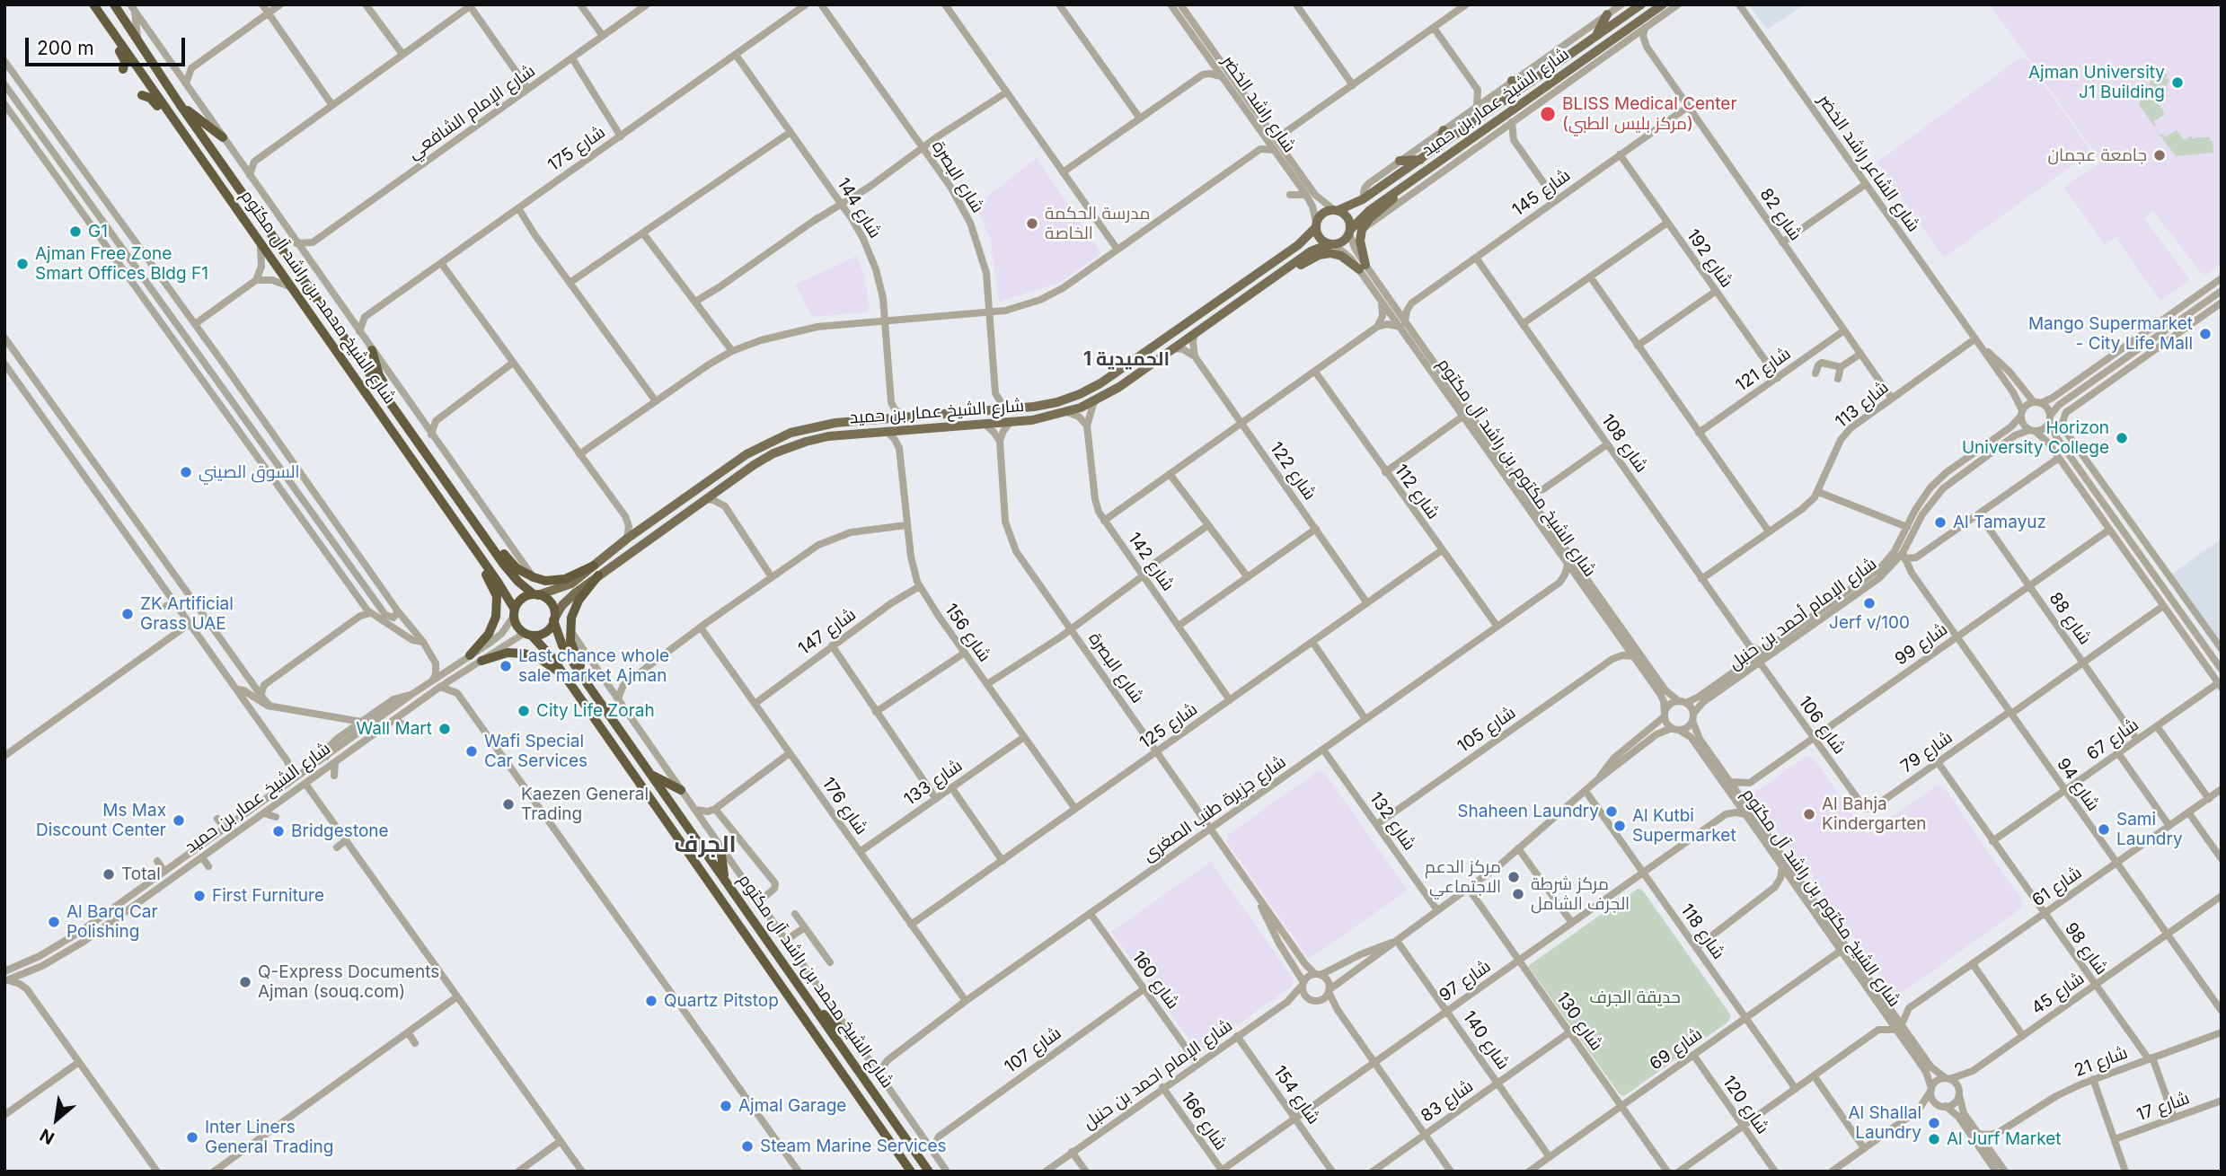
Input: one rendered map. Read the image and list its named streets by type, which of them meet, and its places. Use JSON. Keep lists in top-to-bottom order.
{
  "streets": {
    "highway": ["شارع الشيخ محمد بن راشد آل مكتوم"],
    "main road": ["شارع الشيخ عمار بن حميد"],
    "street": [
      "شارع راشد الخضر",
      "شارع الإمام الشافعي",
      "شارع 175",
      "شارع الشاعر راشد الخضر",
      "شارع البصرة",
      "شارع 145",
      "شارع 144",
      "شارع 82",
      "شارع 192",
      "شارع 121",
      "شارع 113",
      "شارع 108",
      "شارع الشيخ مكتوم بن راشد آل مكتوم",
      "شارع 122",
      "شارع 112",
      "شارع 142",
      "شارع الإمام أحمد بن حنبل",
      "شارع 88",
      "شارع 147",
      "شارع 156",
      "شارع 99",
      "شارع 106",
      "شارع 125",
      "شارع 105",
      "شارع 67",
      "شارع 79",
      "شارع 133",
      "شارع 94",
      "شارع 176",
      "شارع جزيرة طنب الصغرى",
      "شارع 132",
      "شارع 61",
      "شارع 118",
      "شارع 98",
      "شارع 160",
      "شارع 97",
      "شارع 45",
      "شارع 130",
      "شارع 140",
      "شارع 69",
      "شارع 107",
      "شارع 21",
      "شارع الإمام احمد بن حنبل",
      "شارع 154",
      "شارع 83",
      "شارع 120",
      "شارع 17",
      "شارع 166"
    ]
  },
  "crossings": [
    ["شارع الشيخ عمار بن حميد", "شارع راشد الخضر"],
    ["شارع الشيخ عمار بن حميد", "شارع الشيخ محمد بن راشد آل مكتوم"],
    ["شارع الشيخ عمار بن حميد", "شارع الشيخ مكتوم بن راشد آل مكتوم"],
    ["شارع الشيخ عمار بن حميد", "شارع 142"],
    ["شارع راشد الخضر", "شارع الشيخ مكتوم بن راشد آل مكتوم"],
    ["شارع 175", "شارع 144"],
    ["شارع الشاعر راشد الخضر", "شارع 113"],
    ["شارع الشاعر راشد الخضر", "شارع الإمام أحمد بن حنبل"],
    ["شارع البصرة", "شارع 125"],
    ["شارع البصرة", "شارع جزيرة طنب الصغرى"],
    ["شارع البصرة", "شارع الإمام احمد بن حنبل"],
    ["شارع 145", "شارع 82"],
    ["شارع 145", "شارع 192"],
    ["شارع 145", "شارع 108"],
    ["شارع 82", "شارع 121"],
    ["شارع 82", "شارع 113"],
    ["شارع 192", "شارع 121"],
    ["شارع 113", "شارع 108"],
    ["شارع الشيخ مكتوم بن راشد آل مكتوم", "شارع الإمام أحمد بن حنبل"],
    ["شارع الشيخ مكتوم بن راشد آل مكتوم", "شارع 105"],
    ["شارع الشيخ مكتوم بن راشد آل مكتوم", "شارع 45"],
    ["شارع الشيخ مكتوم بن راشد آل مكتوم", "شارع 69"],
    ["شارع 122", "شارع 125"],
    ["شارع 112", "شارع 125"],
    ["شارع 112", "شارع جزيرة طنب الصغرى"],
    ["شارع 142", "شارع 125"],
    ["شارع الإمام أحمد بن حنبل", "شارع 106"],
    ["شارع الإمام أحمد بن حنبل", "شارع 94"],
    ["شارع 88", "شارع 99"],
    ["شارع 88", "شارع 67"],
    ["شارع 88", "شارع 79"],
    ["شارع 147", "شارع 156"],
    ["شارع 147", "شارع 176"],
    ["شارع 156", "شارع 125"],
    ["شارع 156", "شارع 133"],
    ["شارع 99", "شارع 106"],
    ["شارع 99", "شارع 94"],
    ["شارع 106", "شارع 79"],
    ["شارع 125", "شارع 176"],
    ["شارع 105", "شارع 132"],
    ["شارع 67", "شارع 94"],
    ["شارع 67", "شارع 98"],
    ["شارع 79", "شارع 94"],
    ["شارع 79", "شارع 98"],
    ["شارع 133", "شارع 176"],
    ["شارع 94", "شارع 61"],
    ["شارع 94", "شارع 45"],
    ["شارع 176", "شارع جزيرة طنب الصغرى"],
    ["شارع جزيرة طنب الصغرى", "شارع 132"],
    ["شارع جزيرة طنب الصغرى", "شارع 160"],
    ["شارع 61", "شارع 98"],
    ["شارع 118", "شارع 97"],
    ["شارع 118", "شارع 69"],
    ["شارع 98", "شارع 45"],
    ["شارع 98", "شارع 21"],
    ["شارع 98", "شارع 17"],
    ["شارع 160", "شارع 107"],
    ["شارع 160", "شارع الإمام احمد بن حنبل"],
    ["شارع 97", "شارع 130"],
    ["شارع 97", "شارع 140"],
    ["شارع 97", "شارع 154"],
    ["شارع 97", "شارع 166"],
    ["شارع 130", "شارع 69"],
    ["شارع 130", "شارع 83"],
    ["شارع 140", "شارع 69"],
    ["شارع 140", "شارع 83"],
    ["شارع 69", "شارع 120"],
    ["شارع الإمام احمد بن حنبل", "شارع 154"],
    ["شارع الإمام احمد بن حنبل", "شارع 166"]
  ],
  "districts": ["الحميدية 1", "الجرف"],
  "parks": ["حديقة الجرف"],
  "places": [
    "Ajman University J1 Building",
    "BLISS Medical Center (مركز بليس الطبي)",
    "جامعة عجمان",
    "مدرسة الحكمة الخاصة",
    "G1",
    "Ajman Free Zone Smart Offices Bldg F1",
    "Mango Supermarket - City Life Mall",
    "Horizon University College",
    "السوق الصيني",
    "Al Tamayuz",
    "Jerf v/100",
    "ZK Artificial Grass UAE",
    "Last chance whole sale market Ajman",
    "City Life Zorah",
    "Wall Mart",
    "Wafi Special Car Services",
    "Kaezen General Trading",
    "Shaheen Laundry",
    "Al Bahja Kindergarten",
    "Ms Max Discount Center",
    "Al Kutbi Supermarket",
    "Sami Laundry",
    "Bridgestone",
    "Total",
    "مركز الدعم الاجتماعي",
    "مركز شرطة الجرف الشامل",
    "First Furniture",
    "Al Barq Car Polishing",
    "Q-Express Documents Ajman (souq.com)",
    "Quartz Pitstop",
    "Ajmal Garage",
    "Al Shallal Laundry",
    "Inter Liners General Trading",
    "Al Jurf Market",
    "Steam Marine Services"
  ],
  "scale_bar": "200 m",
  "north": "bottom left"
}
